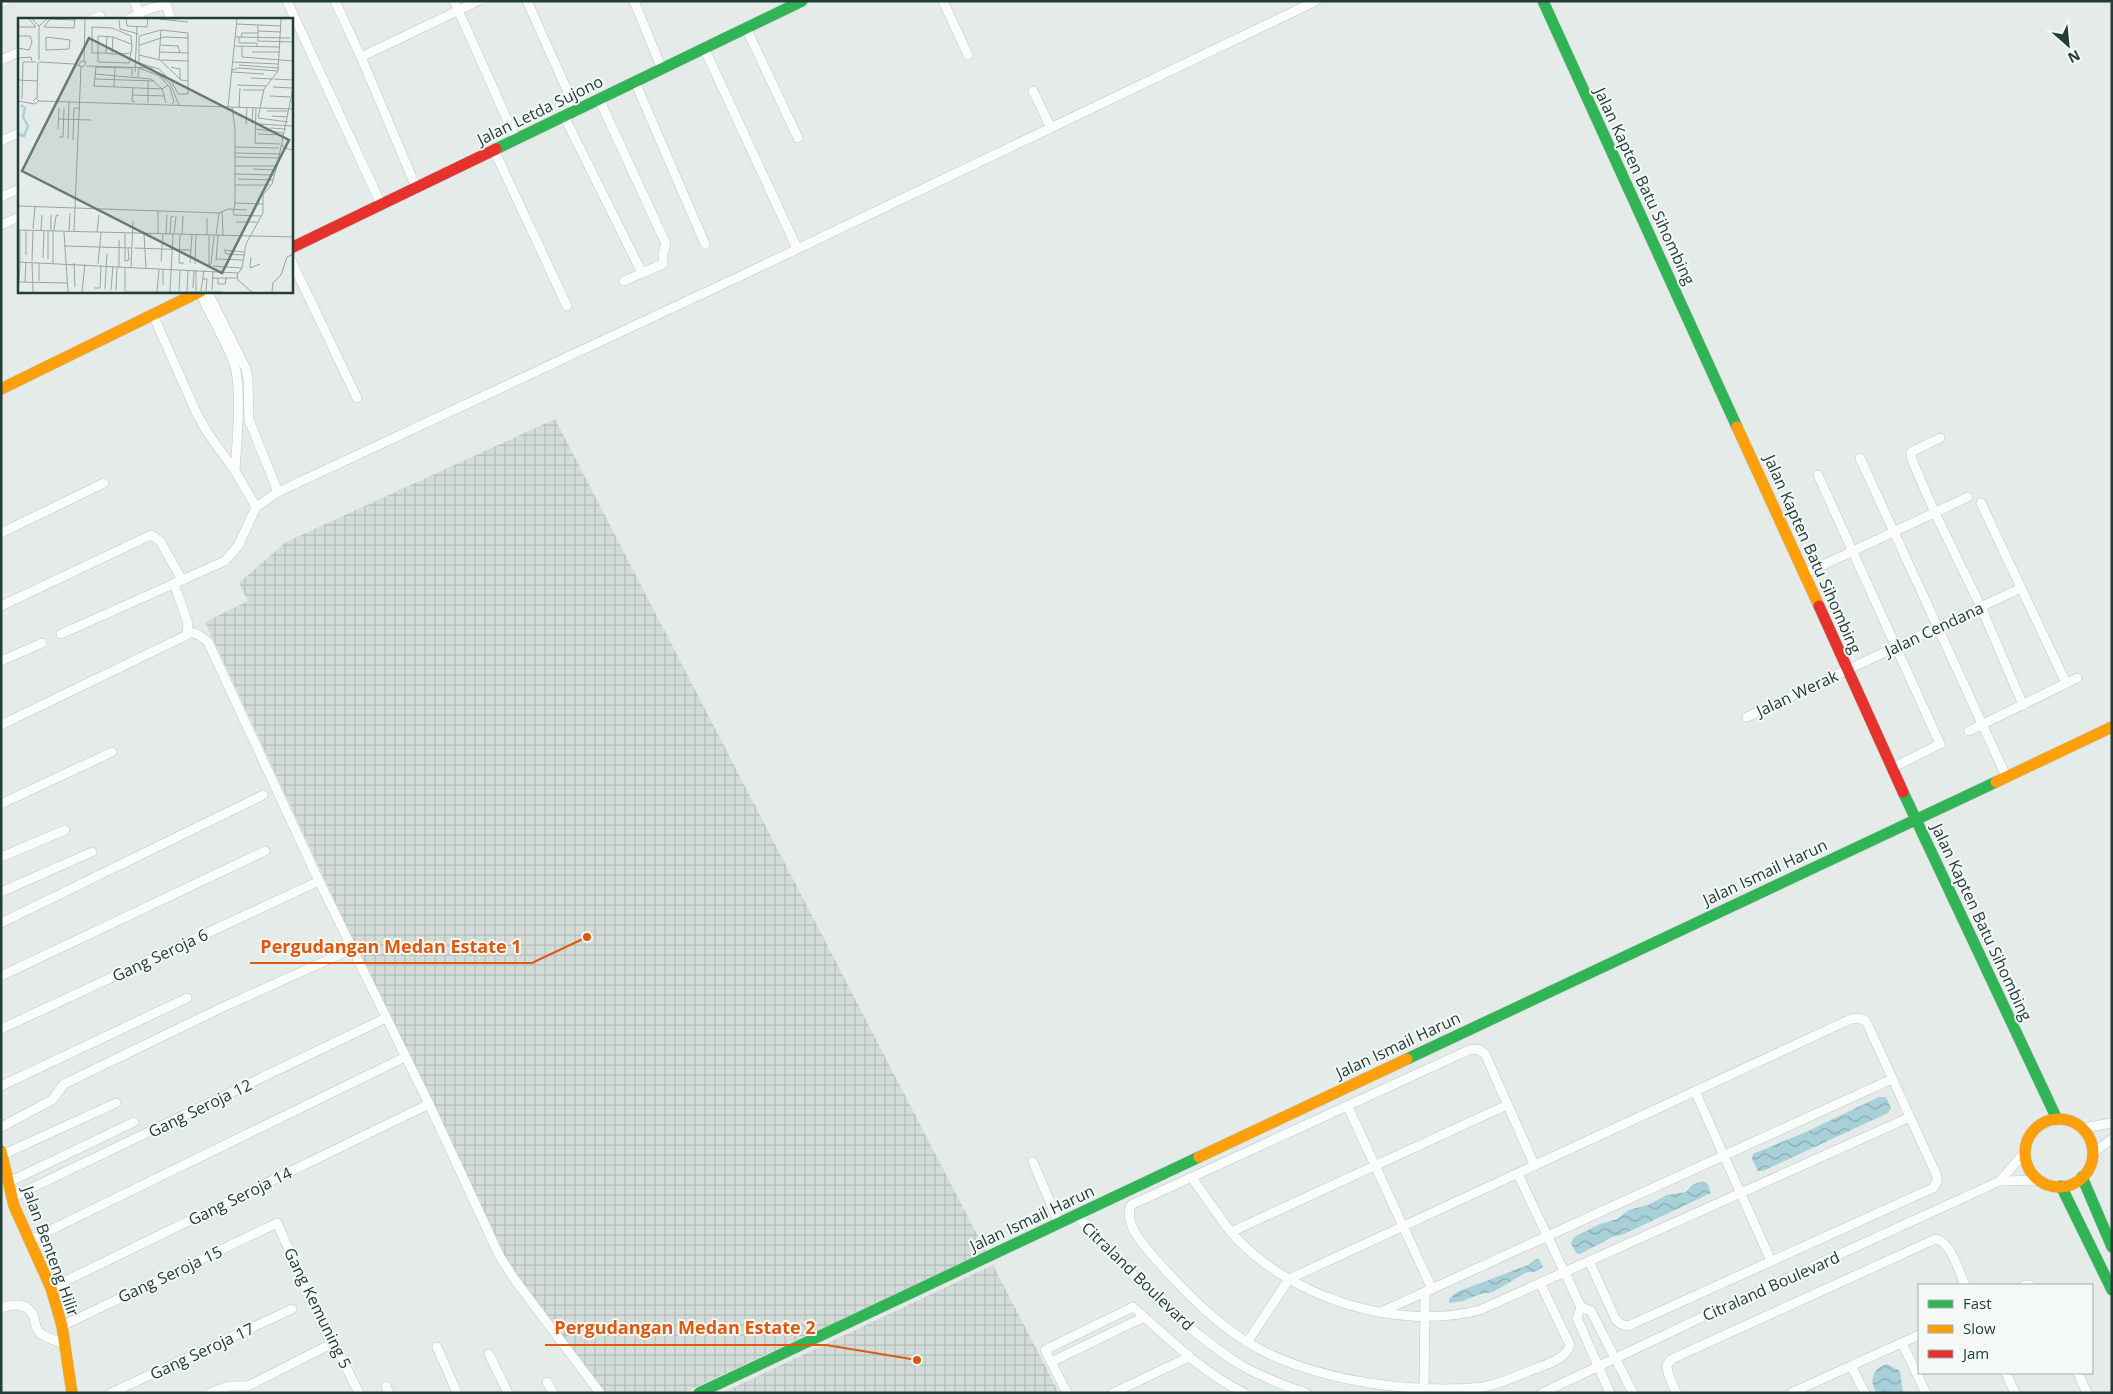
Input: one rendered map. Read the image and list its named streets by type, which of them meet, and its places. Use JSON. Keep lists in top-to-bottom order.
{
  "streets": {
    "main road": [
      "Jalan Letda Sujono",
      "Jalan Kapten Batu Sihombing",
      "Jalan Ismail Harun",
      "Jalan Benteng Hilir"
    ],
    "street": [
      "Jalan Cendana",
      "Jalan Werak",
      "Gang Seroja 6",
      "Gang Seroja 12",
      "Gang Seroja 14",
      "Gang Seroja 15",
      "Citraland Boulevard",
      "Gang Kemuning 5",
      "Gang Seroja 17"
    ]
  },
  "crossings": [
    ["Jalan Kapten Batu Sihombing", "Jalan Cendana"],
    ["Jalan Kapten Batu Sihombing", "Jalan Werak"],
    ["Jalan Kapten Batu Sihombing", "Jalan Ismail Harun"],
    ["Jalan Kapten Batu Sihombing", "Citraland Boulevard"],
    ["Jalan Cendana", "Jalan Werak"],
    ["Jalan Ismail Harun", "Citraland Boulevard"],
    ["Gang Seroja 12", "Jalan Benteng Hilir"],
    ["Gang Seroja 14", "Jalan Benteng Hilir"],
    ["Jalan Benteng Hilir", "Gang Seroja 15"],
    ["Gang Seroja 15", "Gang Kemuning 5"]
  ],
  "places": ["Pergudangan Medan Estate 1", "Pergudangan Medan Estate 2"],
  "legend": ["Fast", "Slow", "Jam"],
  "north": "bottom right"
}
